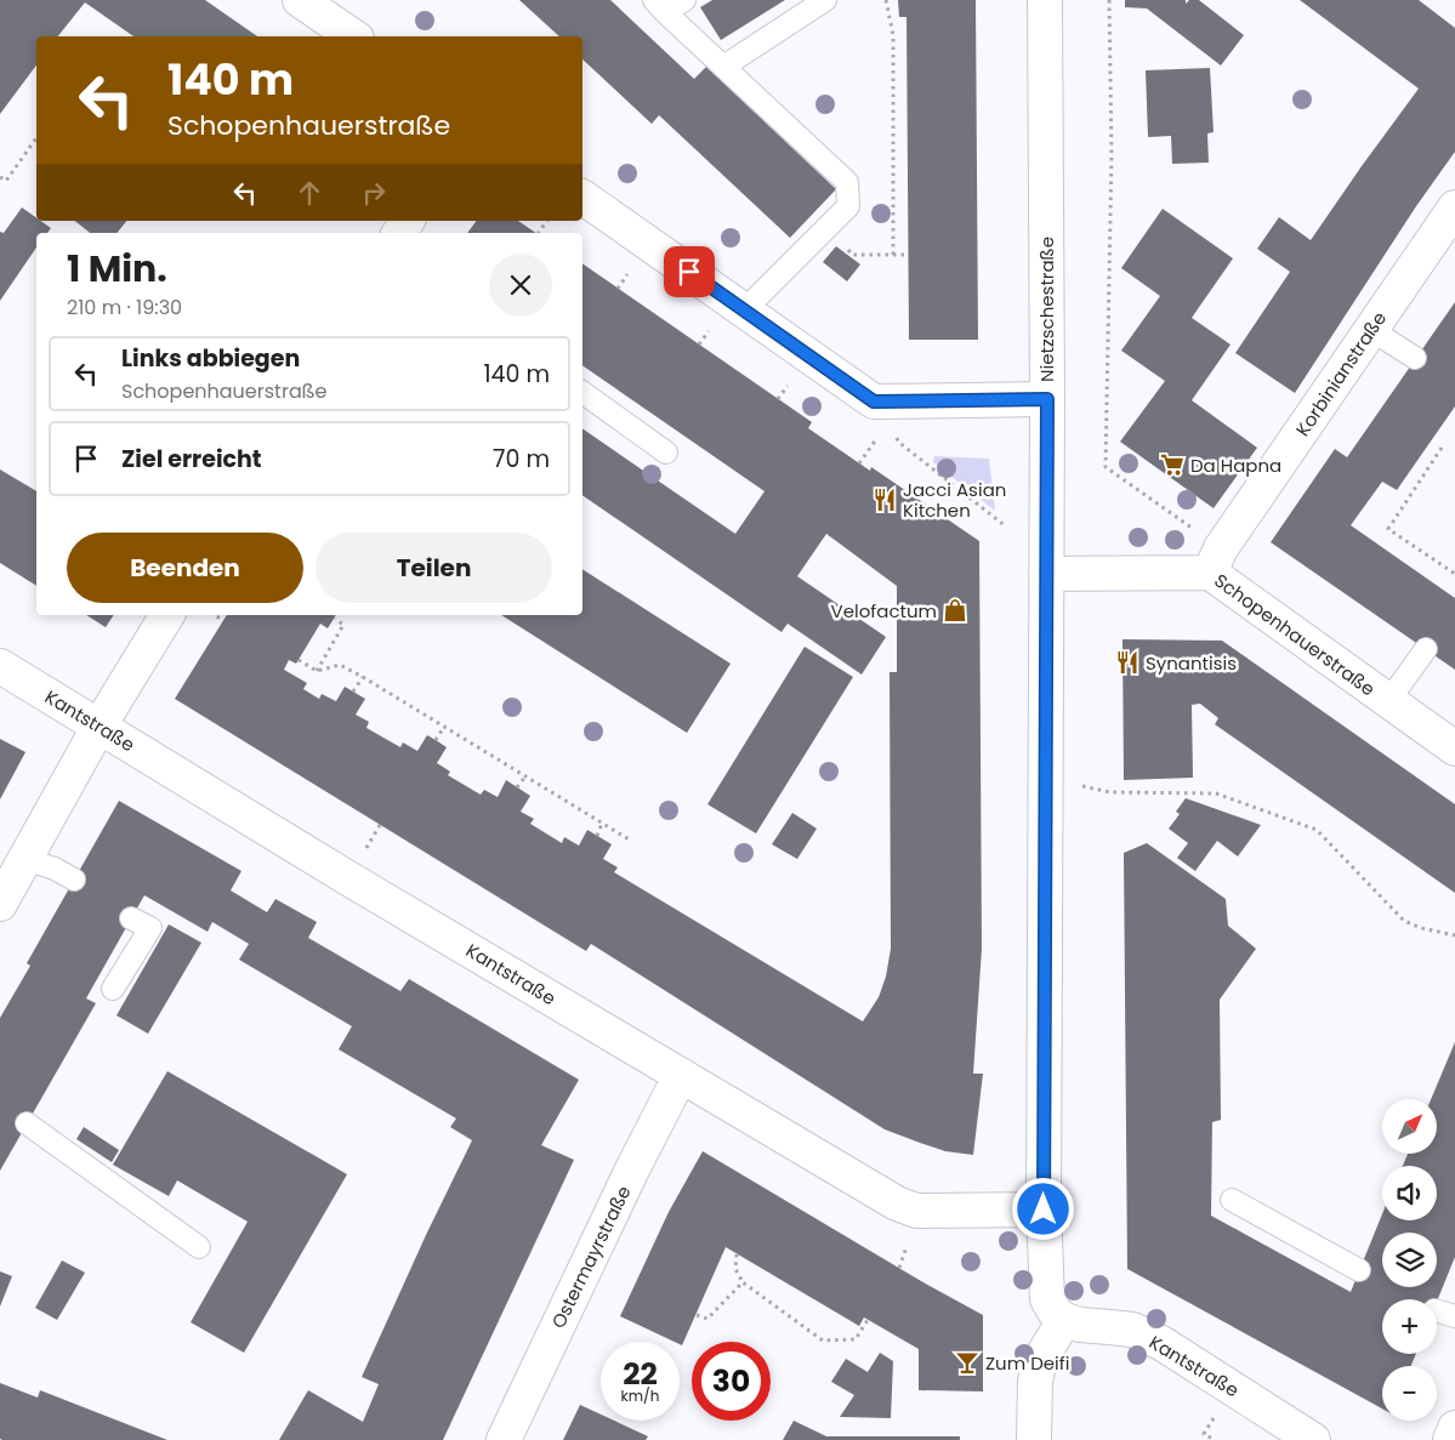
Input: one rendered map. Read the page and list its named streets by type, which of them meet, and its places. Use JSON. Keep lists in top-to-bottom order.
{
  "streets": {
    "street": [
      "Nietzschestraße",
      "Korbinianstraße",
      "Schopenhauerstraße",
      "Kantstraße",
      "Ostermayrstraße"
    ]
  },
  "crossings": [
    ["Nietzschestraße", "Schopenhauerstraße"],
    ["Nietzschestraße", "Kantstraße"],
    ["Korbinianstraße", "Schopenhauerstraße"],
    ["Kantstraße", "Ostermayrstraße"]
  ],
  "places": {
    "supermarket": ["Da Hapna"],
    "restaurant": ["Jacci Asian Kitchen", "Synantisis"],
    "shop": ["Velofactum"],
    "bar": ["Zum Deifi"]
  },
  "north": "top right",
  "page": {
    "turn": ["140 m", "Schopenhauerstraße"],
    "heading": ["1 Min.", "210 m · 19:30"],
    "list": [
      {
        "name": "Links abbiegen",
        "note": "Schopenhauerstraße",
        "value": "140 m"
      },
      {
        "name": "Ziel erreicht",
        "value": "70 m"
      }
    ],
    "buttons": ["Beenden", "Teilen"],
    "map_buttons": ["+", "−"],
    "speed": "22 km/h",
    "limit": "30"
  }
}
